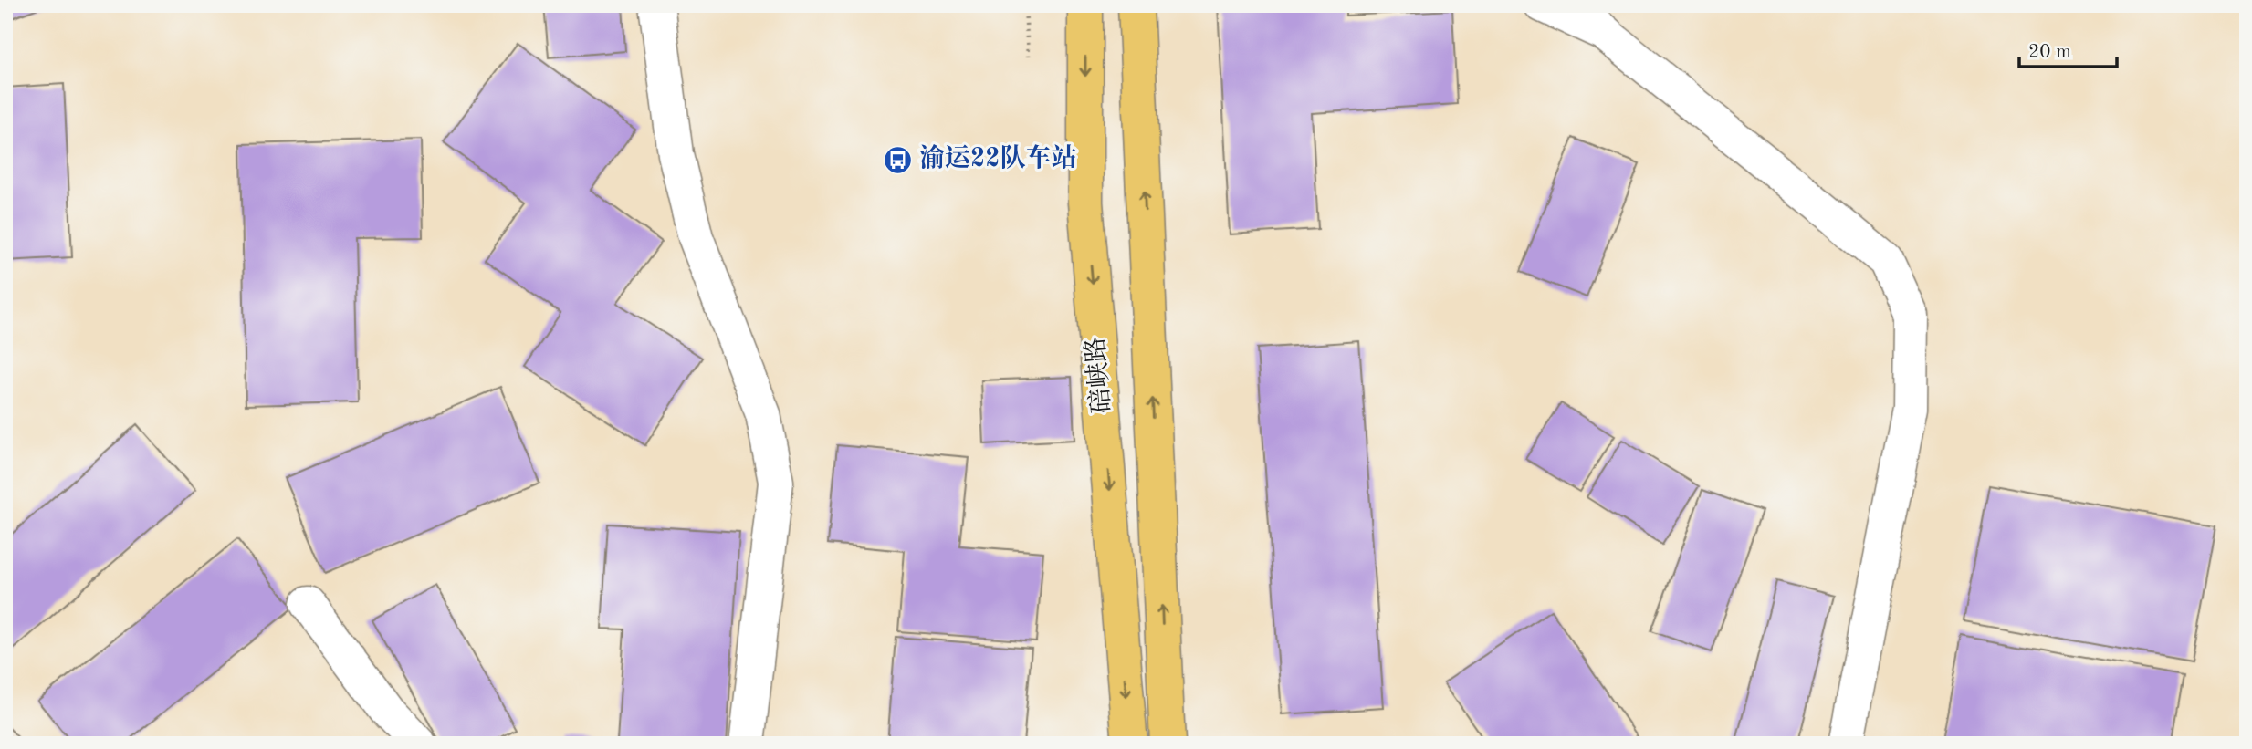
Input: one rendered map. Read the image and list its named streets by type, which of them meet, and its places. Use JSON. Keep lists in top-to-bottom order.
{
  "streets": {
    "main road": ["碚峡路"]
  },
  "places": {
    "bus stop": ["渝运22队车站"]
  },
  "scale_bar": "20 m"
}
